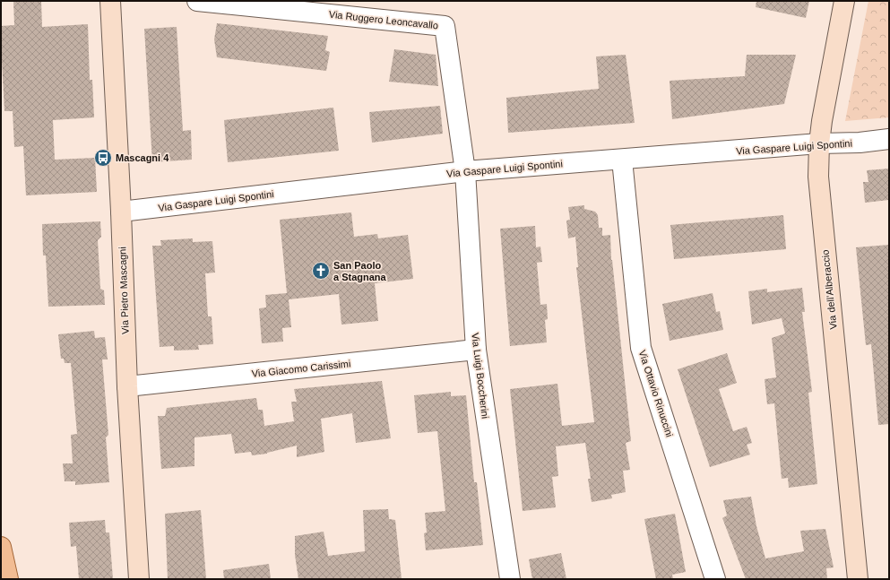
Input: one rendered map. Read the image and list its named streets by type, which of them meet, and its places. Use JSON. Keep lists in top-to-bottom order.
{
  "streets": {
    "street": [
      "Via Ruggero Leoncavallo",
      "Via Gaspare Luigi Spontini",
      "Via dell'Alberaccio",
      "Via Pietro Mascagni",
      "Via Giacomo Carissimi",
      "Via Luigi Boccherini",
      "Via Ottavio Rinuccini"
    ]
  },
  "crossings": [
    ["Via Ruggero Leoncavallo", "Via Gaspare Luigi Spontini"],
    ["Via Ruggero Leoncavallo", "Via Luigi Boccherini"],
    ["Via Gaspare Luigi Spontini", "Via dell'Alberaccio"],
    ["Via Gaspare Luigi Spontini", "Via Pietro Mascagni"],
    ["Via Gaspare Luigi Spontini", "Via Luigi Boccherini"],
    ["Via Gaspare Luigi Spontini", "Via Ottavio Rinuccini"],
    ["Via Pietro Mascagni", "Via Giacomo Carissimi"],
    ["Via Giacomo Carissimi", "Via Luigi Boccherini"]
  ],
  "places": {
    "bus stop": ["Mascagni 4"],
    "church": ["San Paolo a Stagnana"]
  }
}
